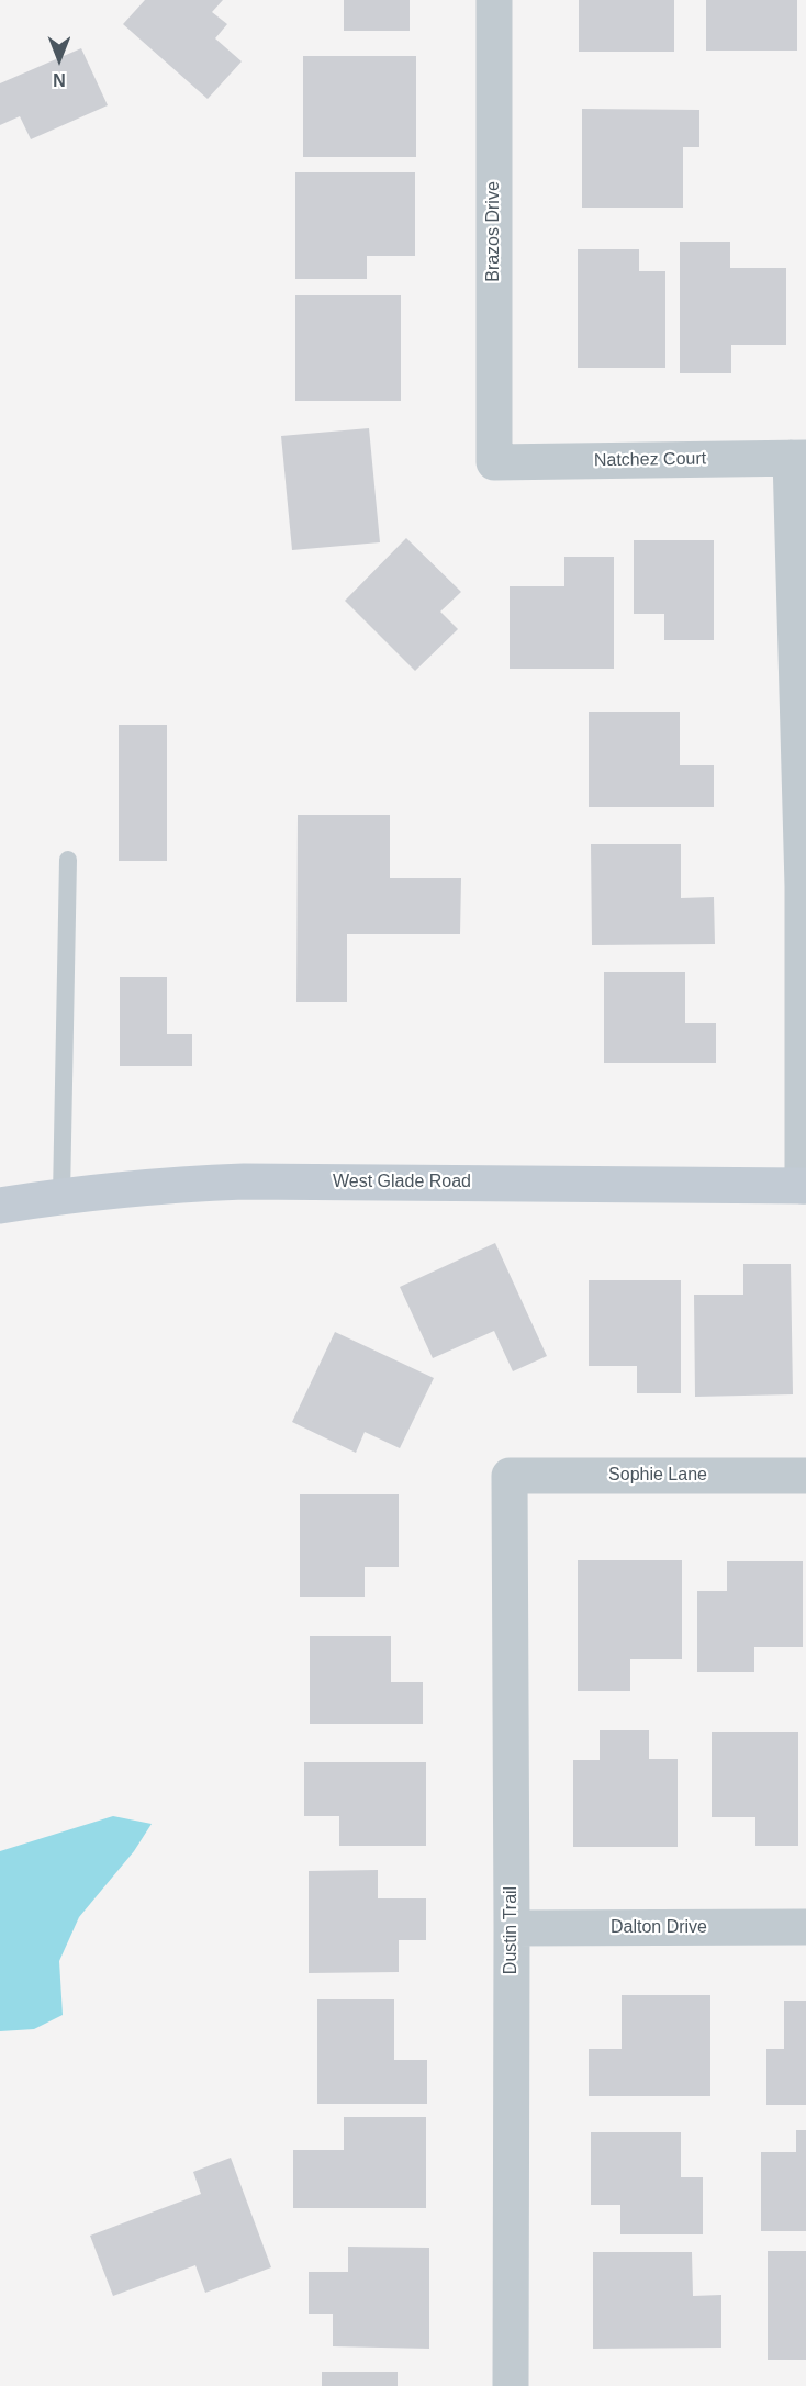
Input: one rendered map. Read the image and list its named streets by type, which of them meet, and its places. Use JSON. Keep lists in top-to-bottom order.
{
  "streets": {
    "main road": ["West Glade Road"],
    "street": [
      "Brazos Drive",
      "Natchez Court",
      "Sophie Lane",
      "Dalton Drive",
      "Dustin Trail"
    ]
  },
  "crossings": [
    ["Brazos Drive", "Natchez Court"],
    ["Sophie Lane", "Dustin Trail"],
    ["Dalton Drive", "Dustin Trail"]
  ],
  "north": "bottom"
}
